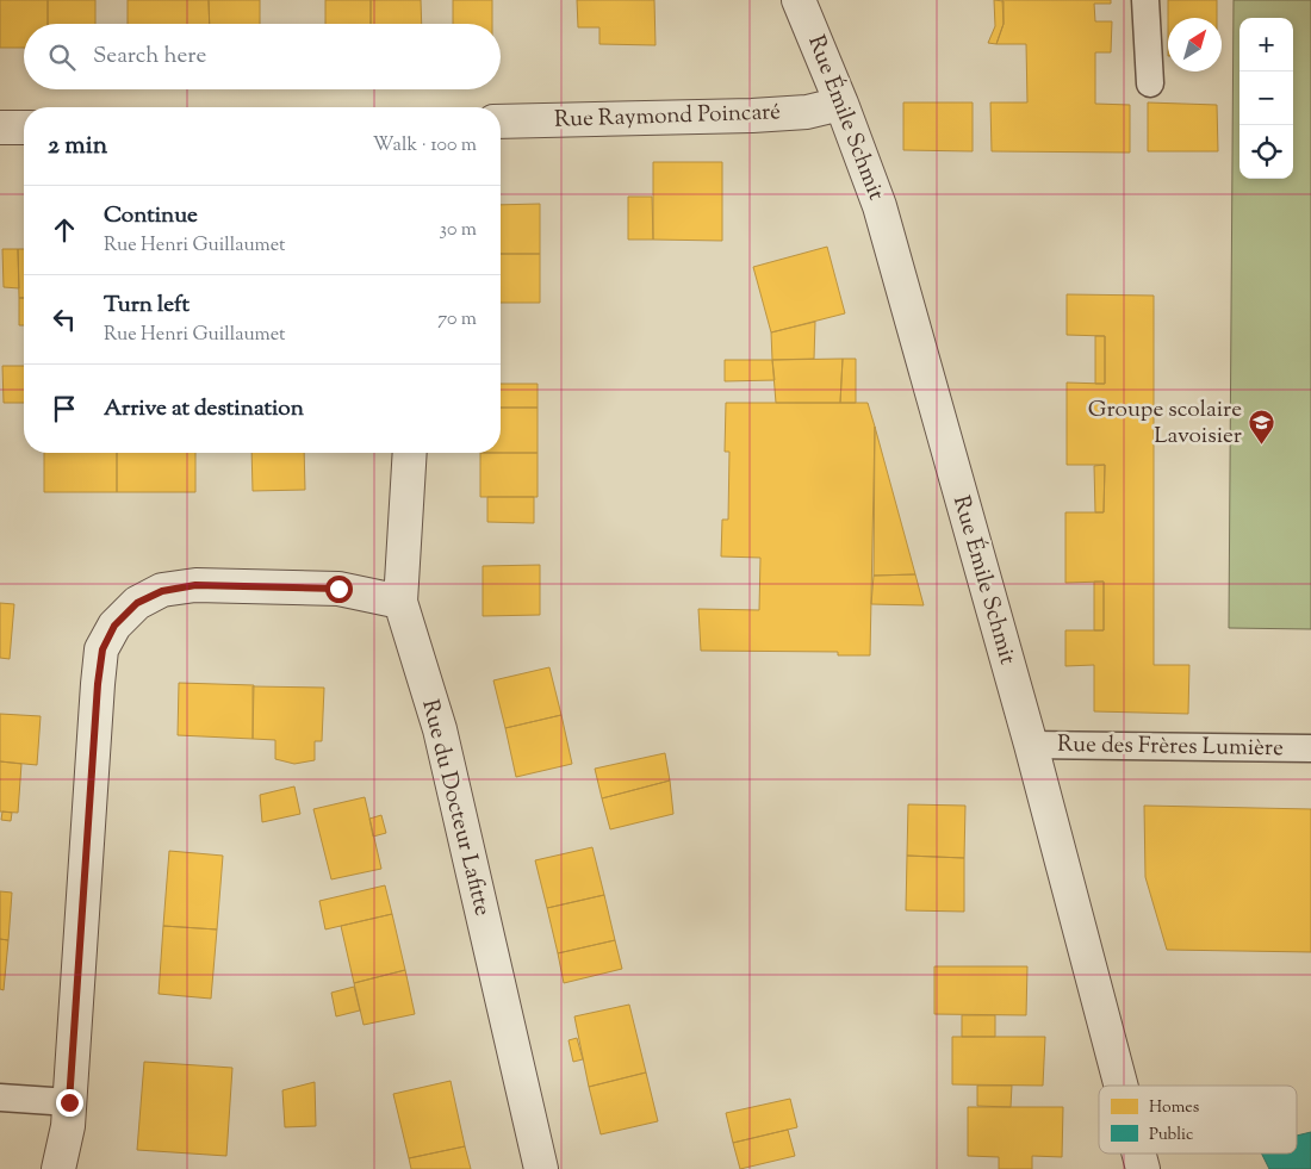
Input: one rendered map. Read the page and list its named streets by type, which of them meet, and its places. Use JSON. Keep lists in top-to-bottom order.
{
  "streets": {
    "street": ["Rue Raymond Poincaré", "Rue Émile Schmit", "Rue du Docteur Lafitte"],
    "lane": ["Rue des Frères Lumière"]
  },
  "crossings": [
    ["Rue Raymond Poincaré", "Rue Émile Schmit"],
    ["Rue Émile Schmit", "Rue des Frères Lumière"]
  ],
  "places": {
    "school or university": ["Groupe scolaire Lavoisier"]
  },
  "legend": ["Homes", "Public"],
  "north": "top right",
  "page": {
    "map_buttons": ["+", "−"],
    "search": "Search here",
    "heading": ["2 min", "Walk · 100 m"],
    "list": [
      ["Continue", "Rue Henri Guillaumet", "30 m"],
      ["Turn left", "Rue Henri Guillaumet", "70 m"],
      "Arrive at destination"
    ]
  }
}
